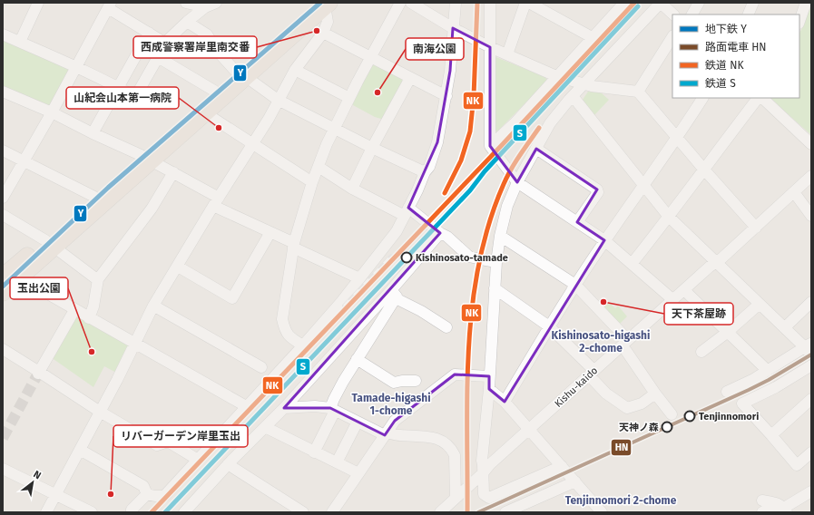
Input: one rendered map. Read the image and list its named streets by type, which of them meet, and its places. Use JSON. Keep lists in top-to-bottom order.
{
  "streets": {
    "street": ["Kishu-kaido"]
  },
  "districts": ["Kishinosato-higashi 2-chome", "Tamade-higashi 1-chome", "Tenjinnomori 2-chome"],
  "places": [
    "西成警察署岸里南交番",
    "南海公園",
    "山紀会山本第一病院",
    "Kishinosato-tamade",
    "天下茶屋跡",
    "玉出公園",
    "Tenjinnomori",
    "天神ノ森",
    "リバーガーデン岸里玉出"
  ],
  "lines": [
    "metro line Y",
    "rail line NK",
    "rail line S",
    "tram line HN"
  ],
  "legend": [
    "地下鉄 Y",
    "路面電車 HN",
    "鉄道 NK",
    "鉄道 S"
  ],
  "north": "top right"
}
